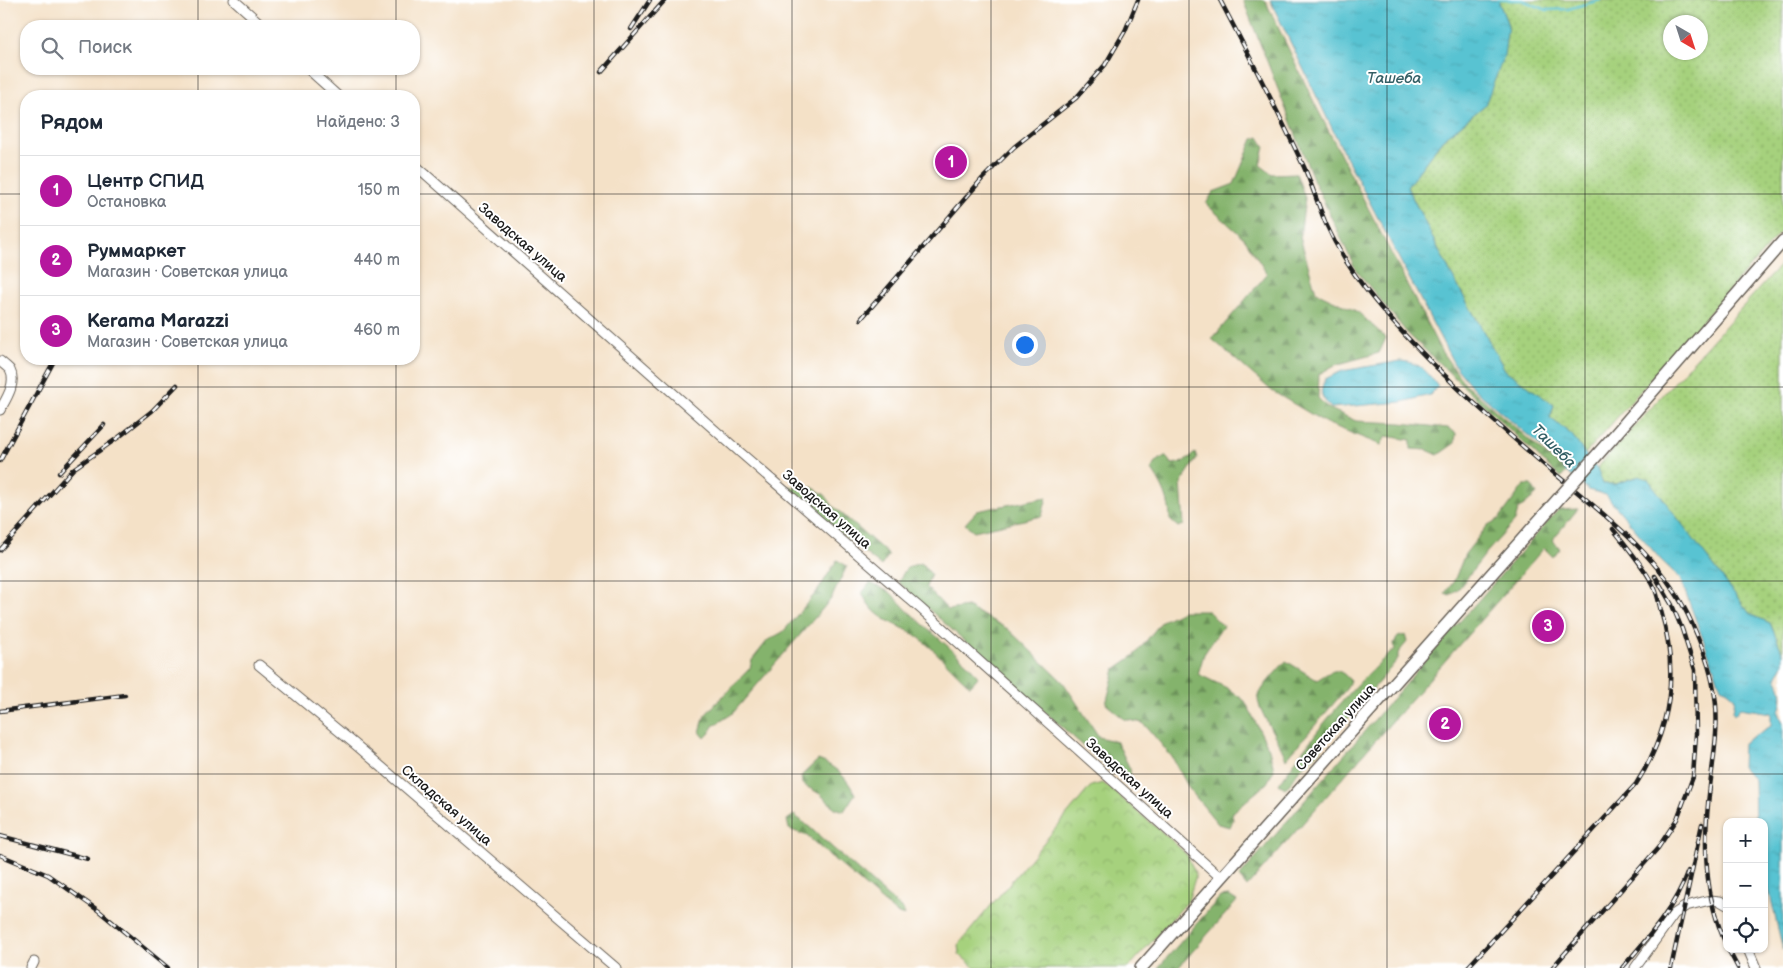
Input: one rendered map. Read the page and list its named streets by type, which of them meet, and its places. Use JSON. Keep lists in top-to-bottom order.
{
  "streets": {
    "main road": ["Советская улица"],
    "street": ["Заводская улица", "Складская улица"]
  },
  "crossings": [
    ["Заводская улица", "Советская улица"]
  ],
  "water": ["Ташеба"],
  "north": "bottom right",
  "page": {
    "search": "Поиск",
    "heading": ["Рядом", "Найдено: 3"],
    "pins": ["1", "3", "2"],
    "list": [
      {
        "mark": "1",
        "name": "Центр СПИД",
        "note": "Остановка",
        "value": "150 m"
      },
      {
        "mark": "2",
        "name": "Руммаркет",
        "note": "Магазин · Советская улица",
        "value": "440 m"
      },
      {
        "mark": "3",
        "name": "Kerama Marazzi",
        "note": "Магазин · Советская улица",
        "value": "460 m"
      }
    ],
    "map_buttons": ["+", "−"]
  }
}
